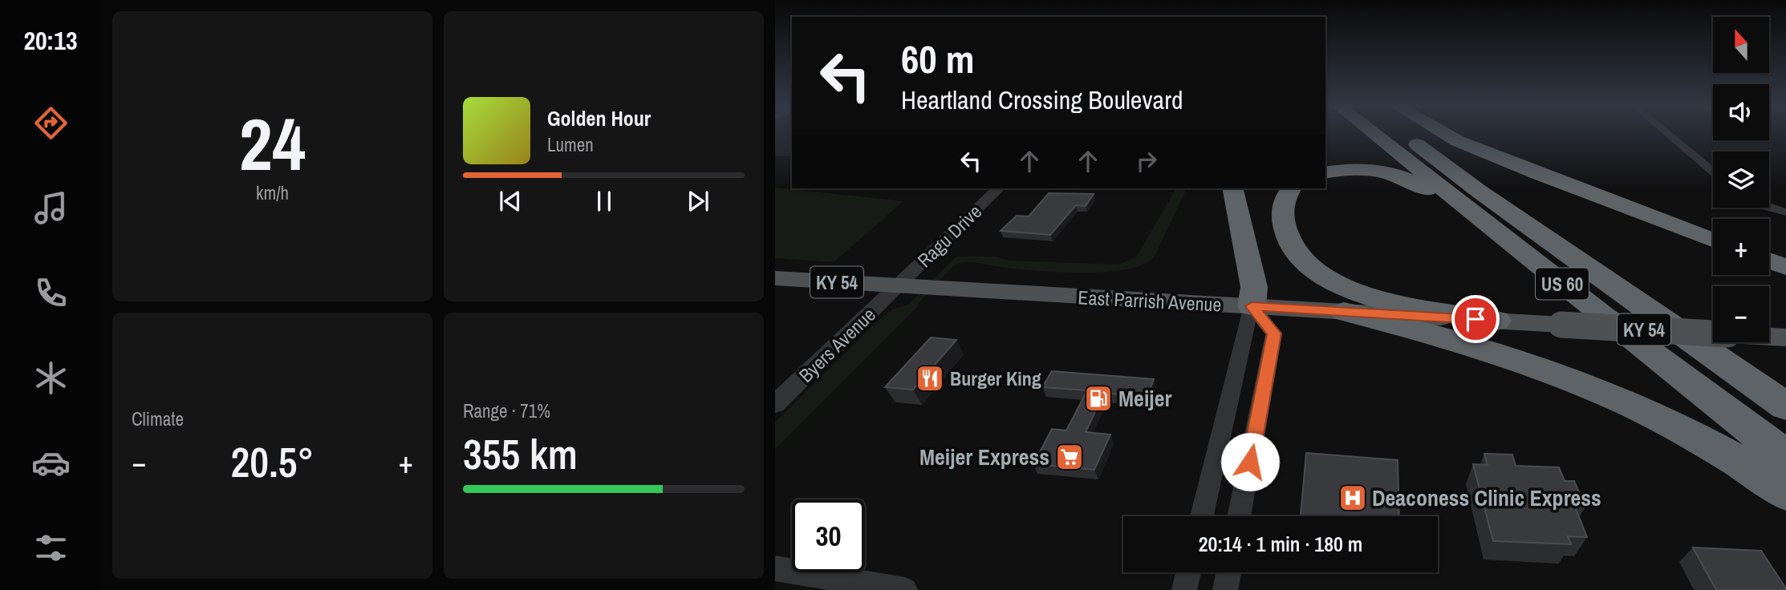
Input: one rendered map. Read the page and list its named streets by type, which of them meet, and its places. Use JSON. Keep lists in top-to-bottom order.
{
  "streets": {
    "highway": ["US 60"],
    "main road": ["KY 54", "East Parrish Avenue"],
    "street": ["Ragu Drive", "Byers Avenue"]
  },
  "crossings": [
    ["Ragu Drive", "East Parrish Avenue"],
    ["Ragu Drive", "Byers Avenue"],
    ["East Parrish Avenue", "Byers Avenue"]
  ],
  "places": {
    "restaurant": ["Burger King"],
    "fuel station": ["Meijer"],
    "supermarket": ["Meijer Express"],
    "hospital": ["Deaconess Clinic Express"]
  },
  "north": "top",
  "page": {
    "tabs": "20:13",
    "tile": [
      ["24", "km/h"],
      "Climate",
      ["Range · 71%", "355 km"]
    ],
    "map_buttons": ["+", "−"],
    "turn": ["60 m", "Heartland Crossing Boulevard"],
    "song": ["Golden Hour", "Lumen"],
    "heat": ["−", "20.5°", "+"],
    "limit": "30",
    "trip": "20:14 · 1 min · 180 m"
  }
}
